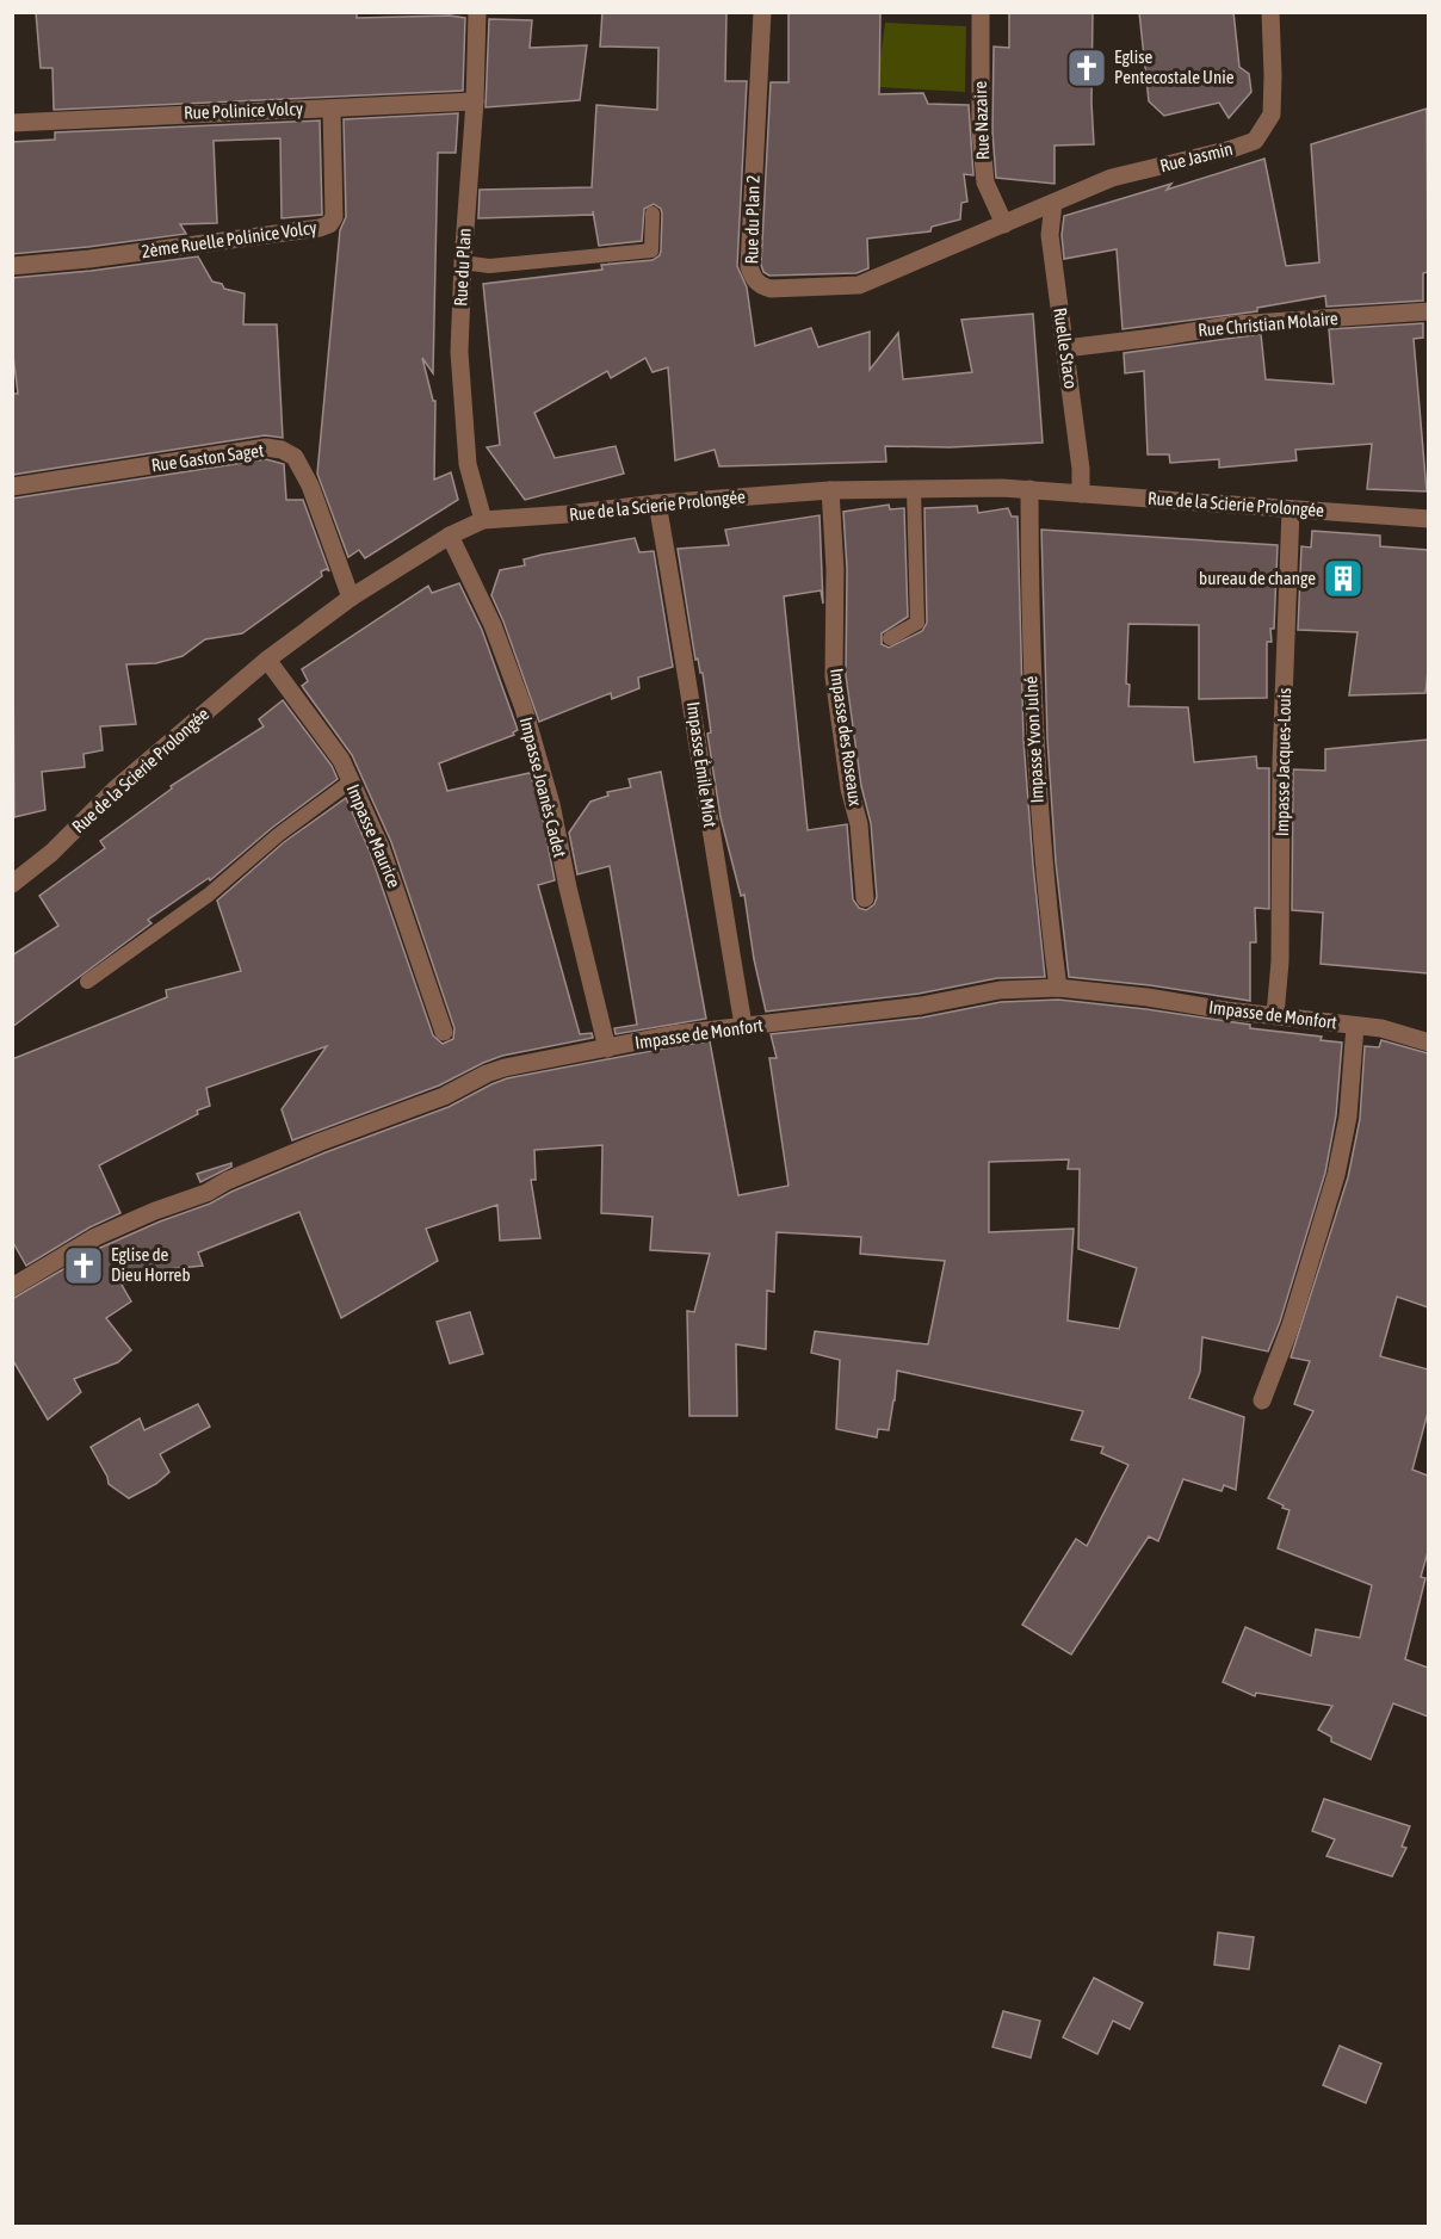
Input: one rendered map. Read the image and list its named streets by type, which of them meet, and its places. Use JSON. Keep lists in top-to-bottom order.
{
  "streets": {
    "street": [
      "Rue Polinice Volcy",
      "Rue Nazaire",
      "Rue Jasmin",
      "Rue du Plan 2",
      "2ème Ruelle Polinice Volcy",
      "Rue du Plan",
      "Rue Christian Molaire",
      "Ruelle Staco",
      "Rue Gaston Saget",
      "Rue de la Scierie Prolongée",
      "Impasse des Roseaux",
      "Impasse Yvon Julné",
      "Impasse Jacques-Louis",
      "Impasse Émile Miot",
      "Impasse Joanès Cadet",
      "Impasse Maurice",
      "Impasse de Monfort"
    ]
  },
  "crossings": [
    ["Rue Polinice Volcy", "2ème Ruelle Polinice Volcy"],
    ["Rue Polinice Volcy", "Rue du Plan"],
    ["Rue Nazaire", "Rue du Plan 2"],
    ["Rue Jasmin", "Rue du Plan 2"],
    ["Rue Jasmin", "Ruelle Staco"],
    ["Rue du Plan 2", "Ruelle Staco"],
    ["Rue du Plan", "Rue de la Scierie Prolongée"],
    ["Rue Christian Molaire", "Ruelle Staco"],
    ["Ruelle Staco", "Rue de la Scierie Prolongée"],
    ["Rue Gaston Saget", "Rue de la Scierie Prolongée"],
    ["Rue de la Scierie Prolongée", "Impasse des Roseaux"],
    ["Rue de la Scierie Prolongée", "Impasse Yvon Julné"],
    ["Rue de la Scierie Prolongée", "Impasse Jacques-Louis"],
    ["Rue de la Scierie Prolongée", "Impasse Émile Miot"],
    ["Rue de la Scierie Prolongée", "Impasse Joanès Cadet"],
    ["Rue de la Scierie Prolongée", "Impasse Maurice"],
    ["Impasse Yvon Julné", "Impasse de Monfort"],
    ["Impasse Jacques-Louis", "Impasse de Monfort"],
    ["Impasse Émile Miot", "Impasse de Monfort"],
    ["Impasse Joanès Cadet", "Impasse de Monfort"]
  ],
  "places": {
    "church": ["Eglise Pentecostale Unie", "Eglise de Dieu Horreb"],
    "building": ["bureau de change"]
  }
}
